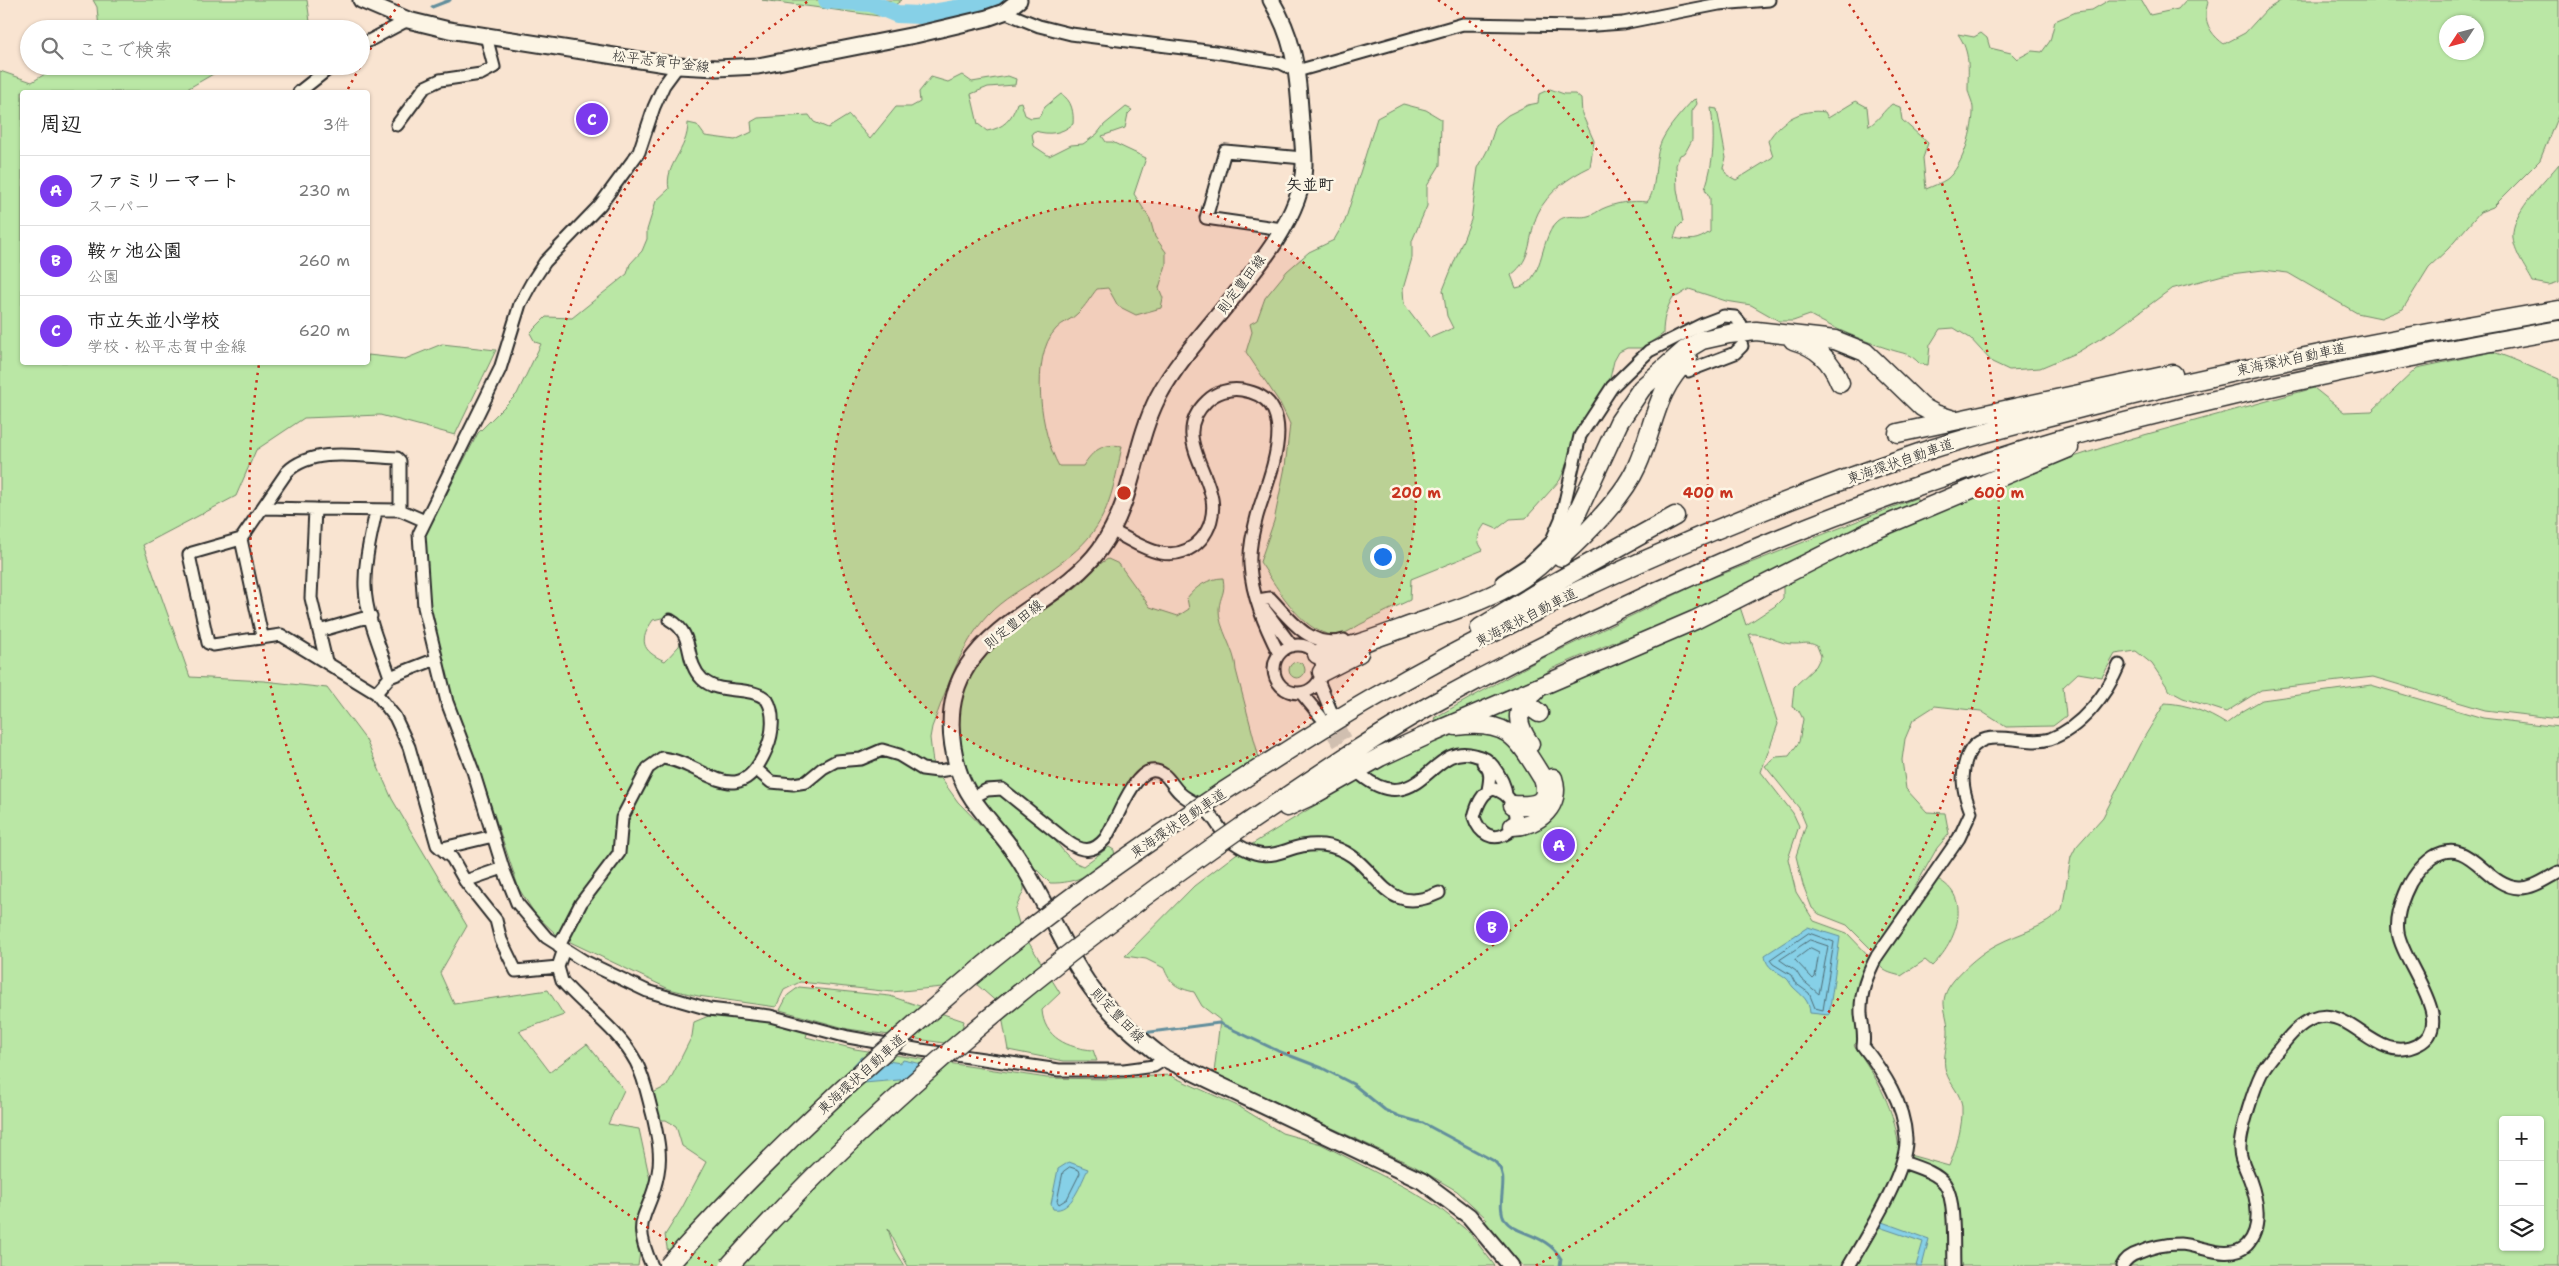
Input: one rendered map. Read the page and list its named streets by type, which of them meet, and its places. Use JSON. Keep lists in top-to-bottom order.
{
  "streets": {
    "highway": ["東海環状自動車道"],
    "main road": ["松平志賀中金線", "則定豊田線"]
  },
  "districts": ["矢並町"],
  "north": "bottom left",
  "page": {
    "search": "ここで検索",
    "heading": ["周辺", "3件"],
    "pins": ["C", "A", "B"],
    "list": [
      {
        "mark": "A",
        "name": "ファミリーマート",
        "note": "スーパー",
        "value": "230 m"
      },
      {
        "mark": "B",
        "name": "鞍ヶ池公園",
        "note": "公園",
        "value": "260 m"
      },
      {
        "mark": "C",
        "name": "市立矢並小学校",
        "note": "学校 · 松平志賀中金線",
        "value": "620 m"
      }
    ],
    "map_buttons": ["+", "−"]
  },
  "rings": ["200 m", "400 m", "600 m"]
}
